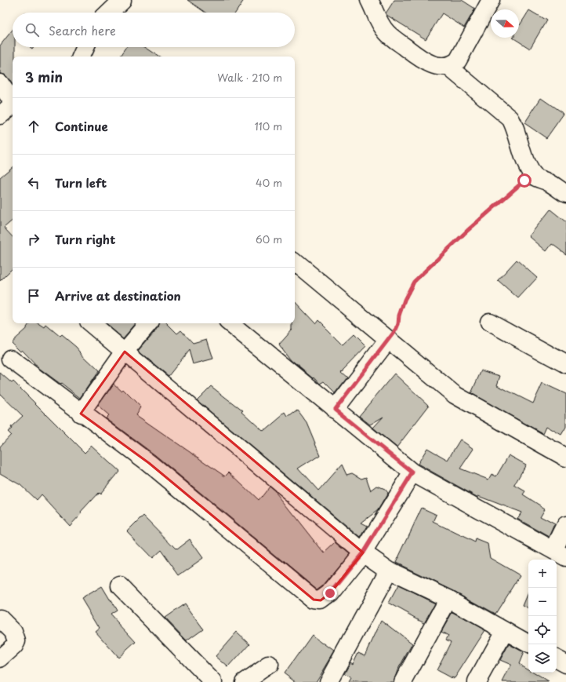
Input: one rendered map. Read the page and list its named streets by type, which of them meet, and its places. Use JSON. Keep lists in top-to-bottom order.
{
  "north": "right",
  "page": {
    "search": "Search here",
    "heading": ["3 min", "Walk · 210 m"],
    "list": [
      ["Continue", "110 m"],
      ["Turn left", "40 m"],
      ["Turn right", "60 m"],
      "Arrive at destination"
    ],
    "map_buttons": ["+", "−"]
  }
}
